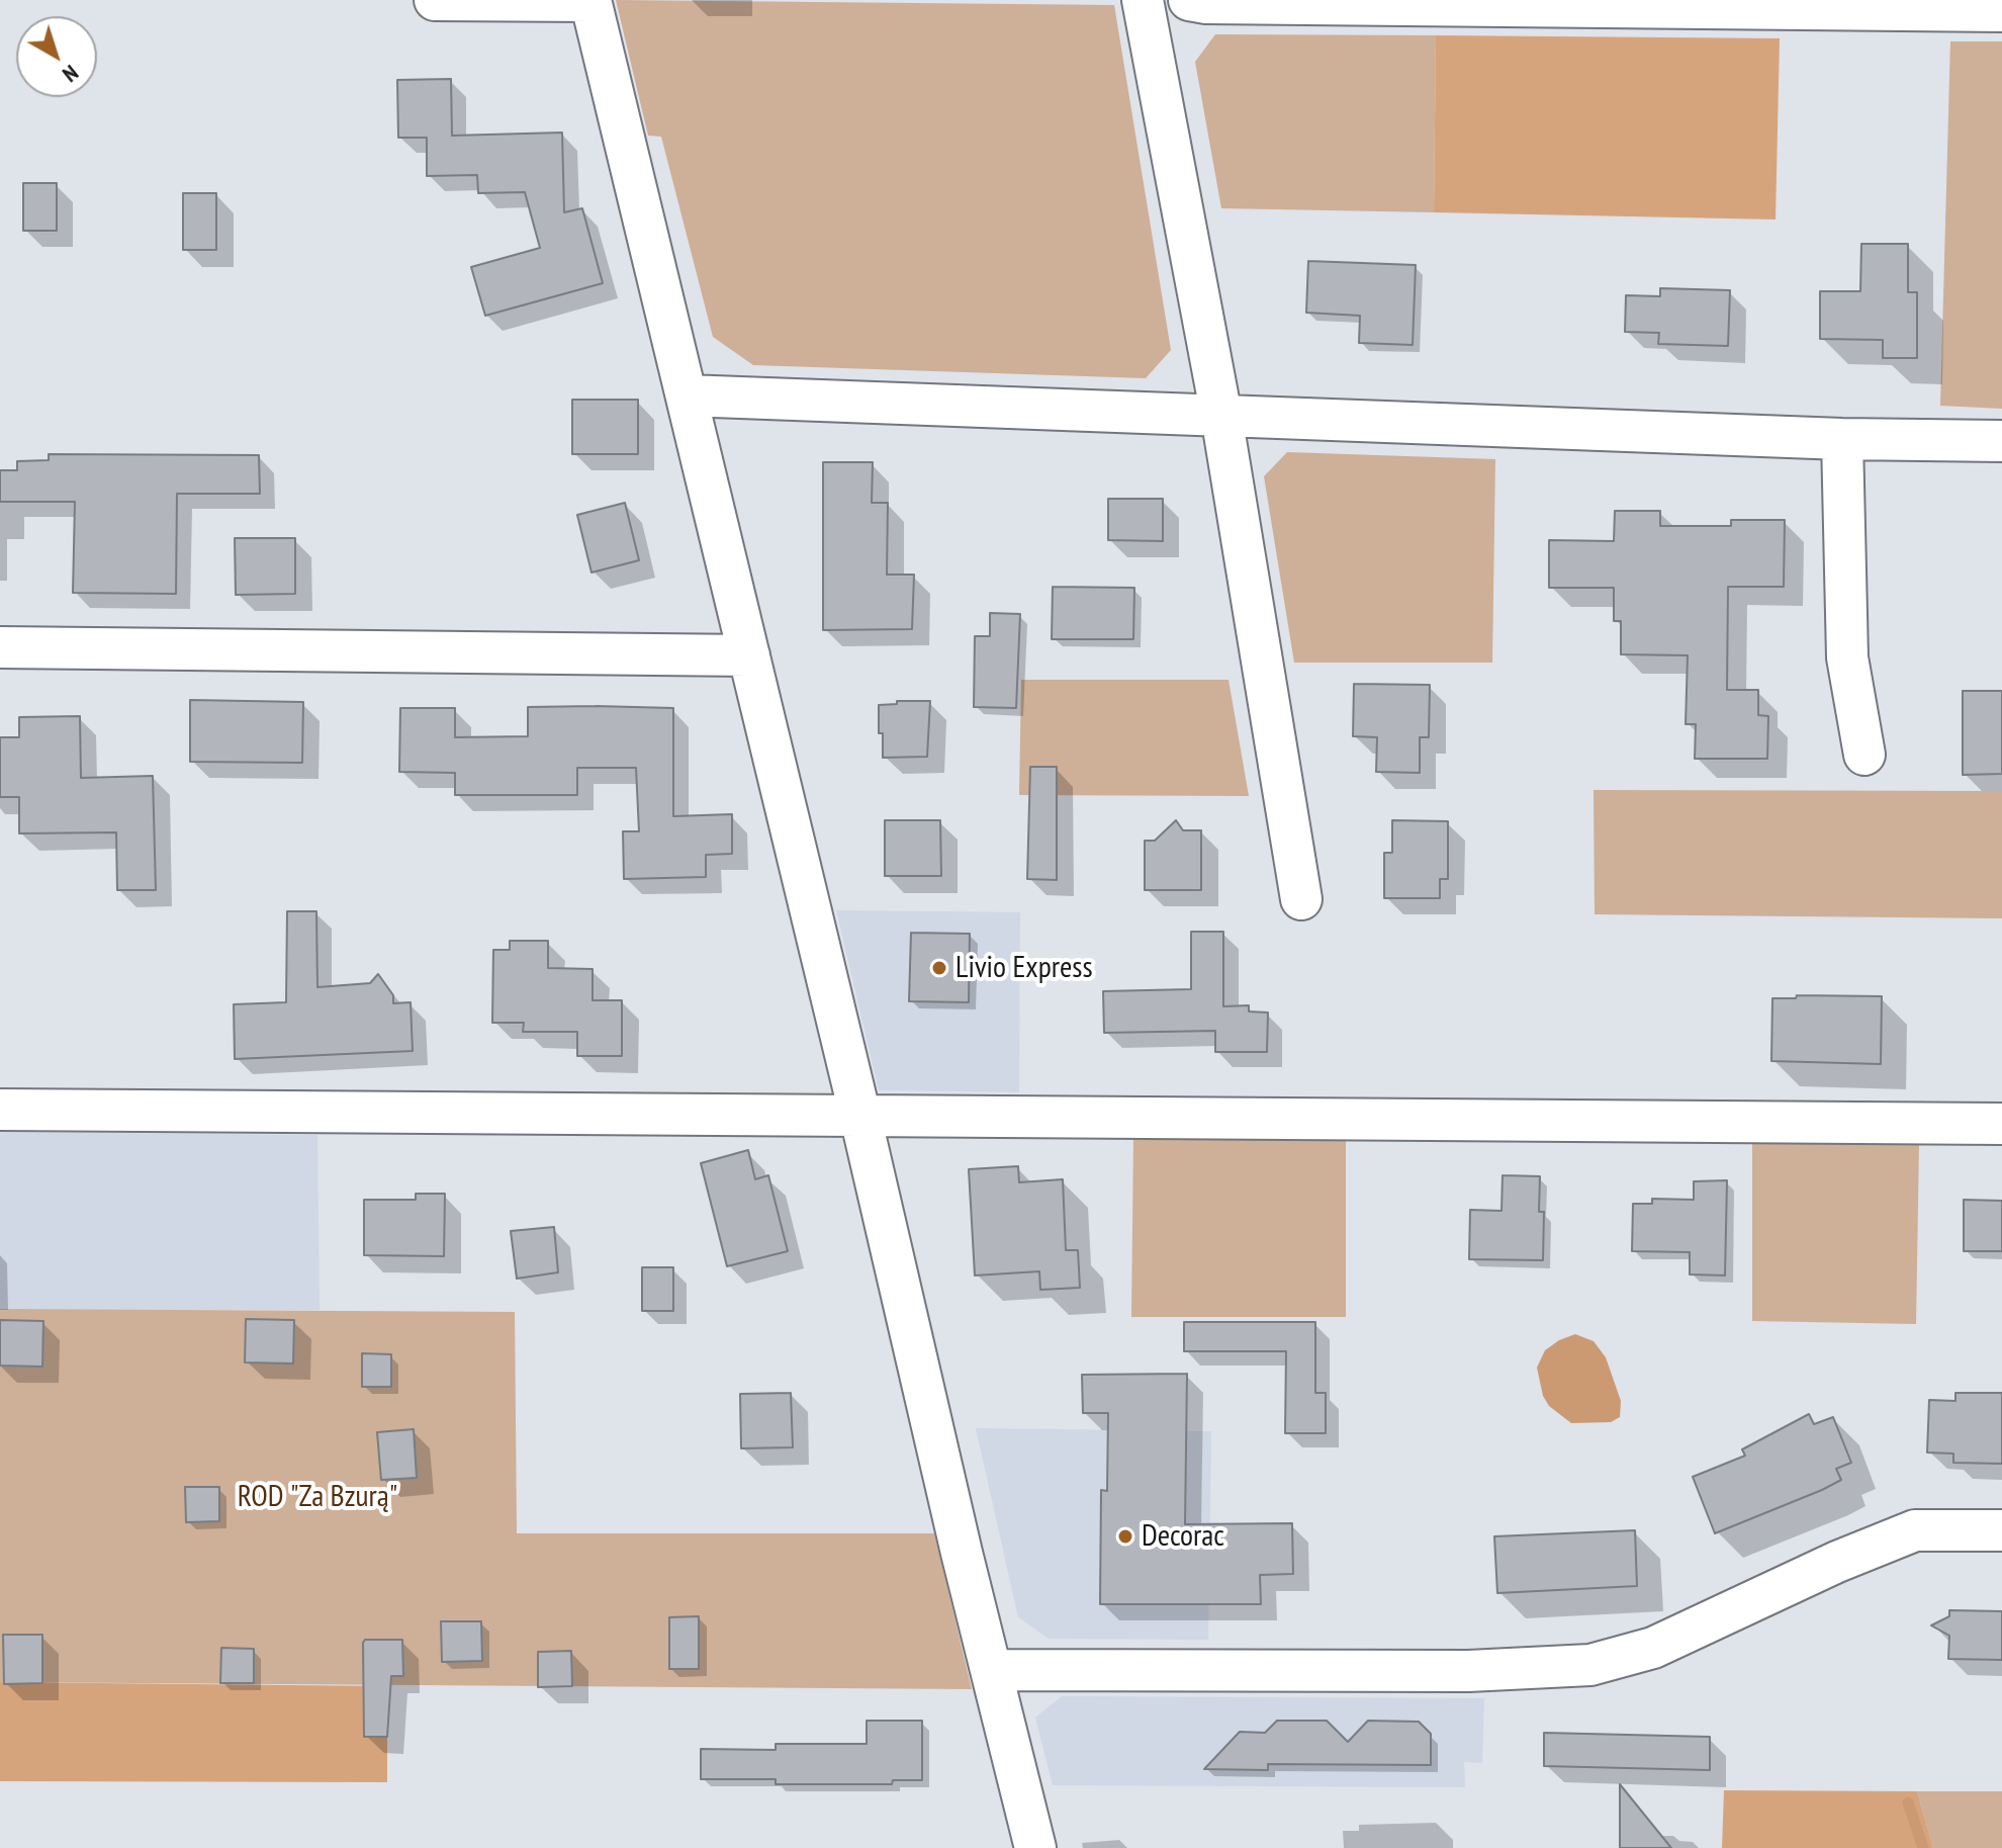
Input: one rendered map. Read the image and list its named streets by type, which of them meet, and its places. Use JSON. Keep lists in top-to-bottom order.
{
  "parks": ["ROD \"Za Bzurą\""],
  "places": ["Livio Express", "Decorac"],
  "north": "bottom right"
}
